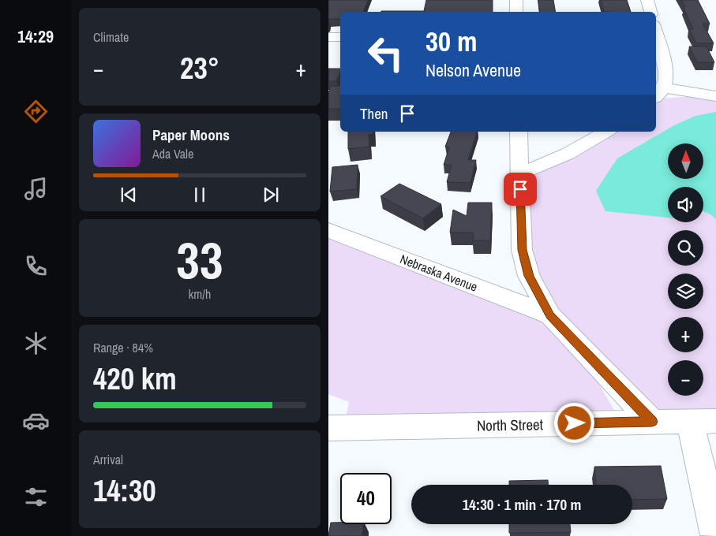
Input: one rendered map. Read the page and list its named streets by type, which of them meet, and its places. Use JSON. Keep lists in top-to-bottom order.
{
  "streets": {
    "street": ["Nebraska Avenue", "North Street"]
  },
  "north": "top",
  "page": {
    "tabs": "14:29",
    "tile": [
      "Climate",
      ["33", "km/h"],
      ["Range · 84%", "420 km"],
      ["Arrival", "14:30"]
    ],
    "turn": ["30 m", "Nelson Avenue"],
    "heat": ["−", "23°", "+"],
    "then": "Then",
    "song": ["Paper Moons", "Ada Vale"],
    "map_buttons": ["+", "−"],
    "limit": "40",
    "trip": "14:30 · 1 min · 170 m"
  }
}
